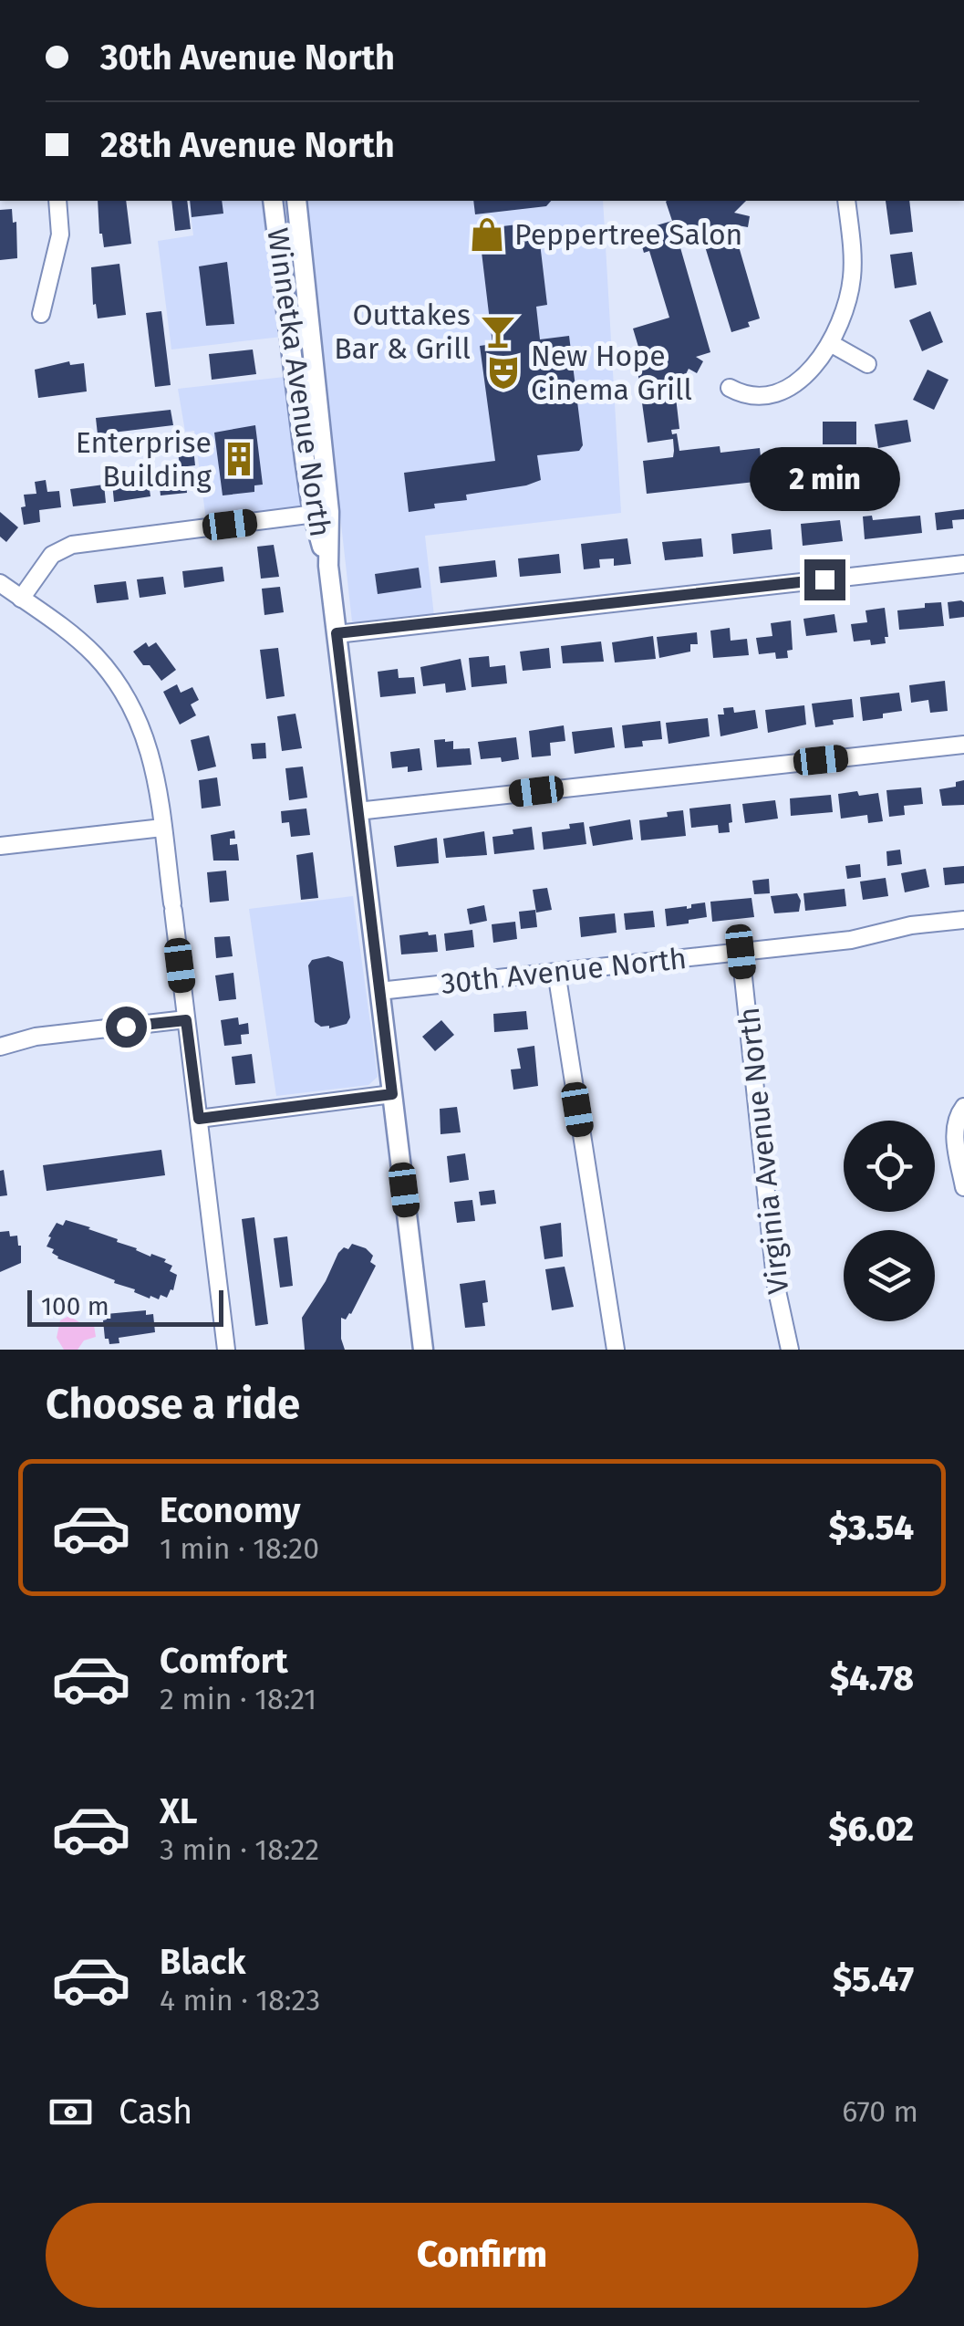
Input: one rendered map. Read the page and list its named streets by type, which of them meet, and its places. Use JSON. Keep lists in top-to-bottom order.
{
  "streets": {
    "main road": ["Winnetka Avenue North"],
    "street": ["30th Avenue North", "Virginia Avenue North"]
  },
  "crossings": [
    ["Winnetka Avenue North", "30th Avenue North"],
    ["30th Avenue North", "Virginia Avenue North"]
  ],
  "places": {
    "shop": ["Peppertree Salon"],
    "bar": ["Outtakes Bar & Grill"],
    "theatre": ["New Hope Cinema Grill"],
    "building": ["Enterprise Building"]
  },
  "scale_bar": "100 m",
  "page": {
    "banner": ["30th Avenue North", "28th Avenue North"],
    "bubble": "2 min",
    "scale": "100 m",
    "heading": "Choose a ride",
    "list": [
      {
        "name": "Economy",
        "note": "1 min · 18:20",
        "value": "$3.54"
      },
      {
        "name": "Comfort",
        "note": "2 min · 18:21",
        "value": "$4.78"
      },
      {
        "name": "XL",
        "note": "3 min · 18:22",
        "value": "$6.02"
      },
      {
        "name": "Black",
        "note": "4 min · 18:23",
        "value": "$5.47"
      }
    ],
    "pay": ["Cash", "670 m"],
    "buttons": "Confirm"
  }
}
